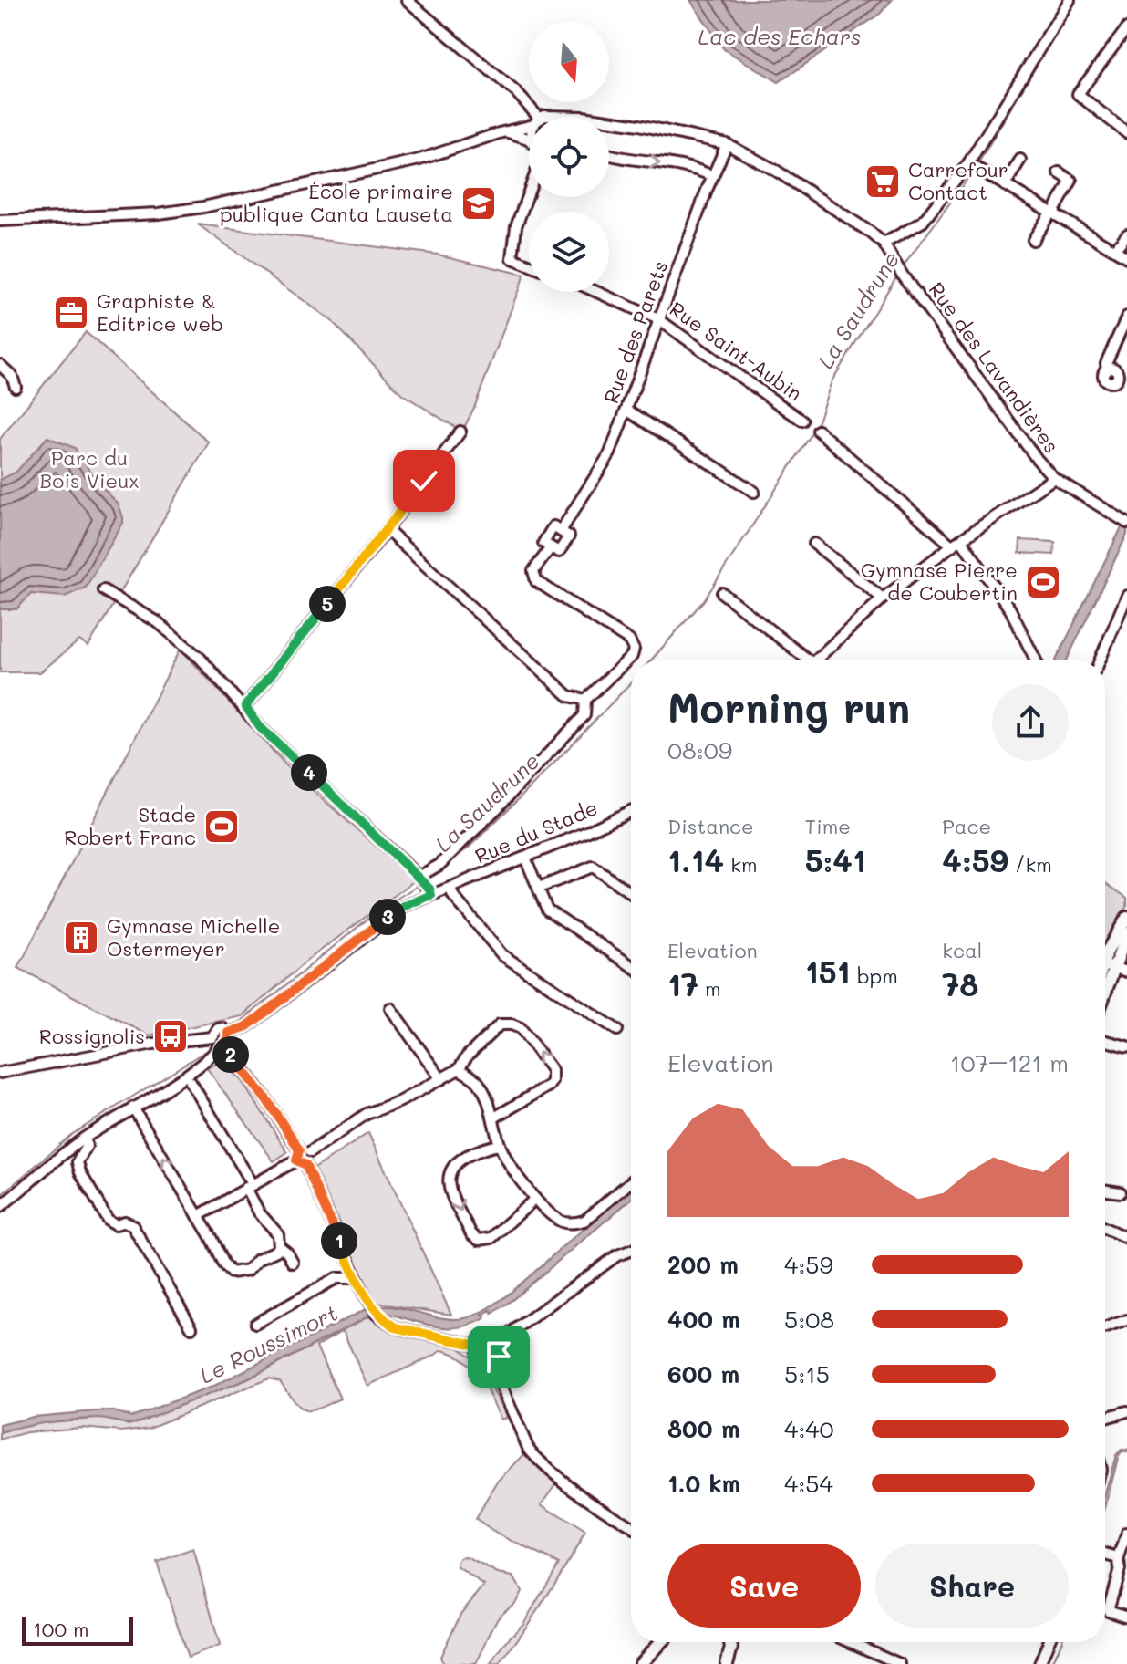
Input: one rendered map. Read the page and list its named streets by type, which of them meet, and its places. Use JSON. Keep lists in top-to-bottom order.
{
  "streets": {
    "street": [
      "Rue des Parets",
      "Rue Saint-Aubin",
      "Rue des Lavandières",
      "Rue du Stade"
    ]
  },
  "crossings": [
    ["Rue des Parets", "Rue Saint-Aubin"]
  ],
  "water": ["Lac des Echars", "La Saudrune", "Le Roussimort"],
  "parks": ["Parc du Bois Vieux"],
  "places": {
    "supermarket": ["Carrefour Contact"],
    "school or university": ["École primaire publique Canta Lauseta"],
    "office": ["Graphiste & Editrice web"],
    "sports": ["Gymnase Pierre de Coubertin", "Stade Robert Franc"],
    "building": ["Gymnase Michelle Ostermeyer"],
    "bus stop": ["Rossignolis"]
  },
  "scale_bar": "100 m",
  "north": "bottom",
  "page": {
    "pins": [
      "5",
      "4",
      "3",
      "2",
      "1"
    ],
    "heading": ["Morning run", "08:09"],
    "stats": [
      ["Distance", "1.14 km"],
      ["Time", "5:41"],
      ["Pace", "4:59 /km"],
      ["Elevation", "17 m"],
      ["151 bpm"],
      ["kcal", "78"]
    ],
    "chart": ["Elevation", "107–121 m"],
    "list": [
      {
        "name": "200 m",
        "note": "4:59"
      },
      {
        "name": "400 m",
        "note": "5:08"
      },
      {
        "name": "600 m",
        "note": "5:15"
      },
      {
        "name": "800 m",
        "note": "4:40"
      },
      {
        "name": "1.0 km",
        "note": "4:54"
      }
    ],
    "buttons": ["Save", "Share"],
    "scale": "100 m"
  }
}
